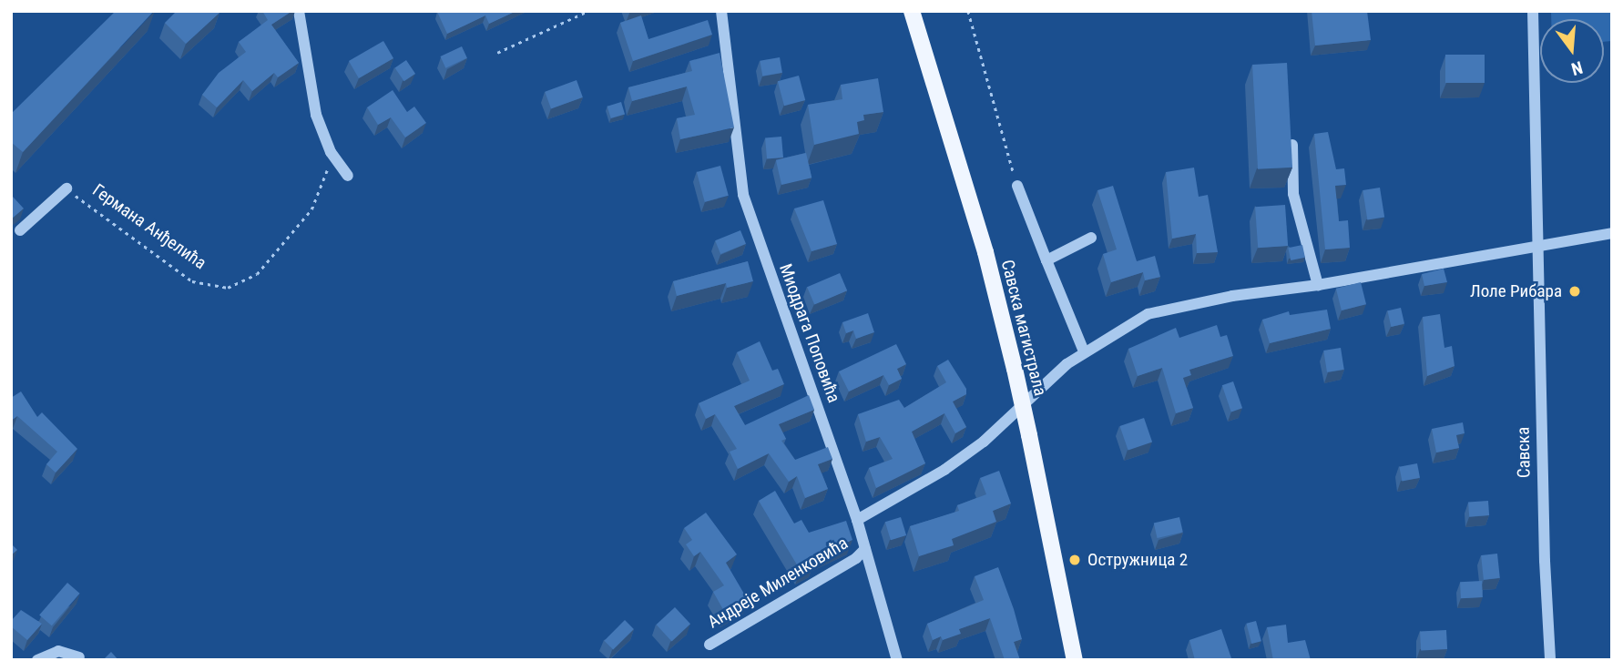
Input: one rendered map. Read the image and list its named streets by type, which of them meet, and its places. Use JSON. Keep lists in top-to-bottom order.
{
  "streets": {
    "main road": ["Савска магистрала"],
    "street": ["Миодрага Поповића", "Савска", "Андреје Миленковића"],
    "path": ["Германа Анђелића"]
  },
  "crossings": [
    ["Миодрага Поповића", "Андреје Миленковића"]
  ],
  "places": ["Лоле Рибара", "Остружница 2"],
  "north": "bottom"
}
